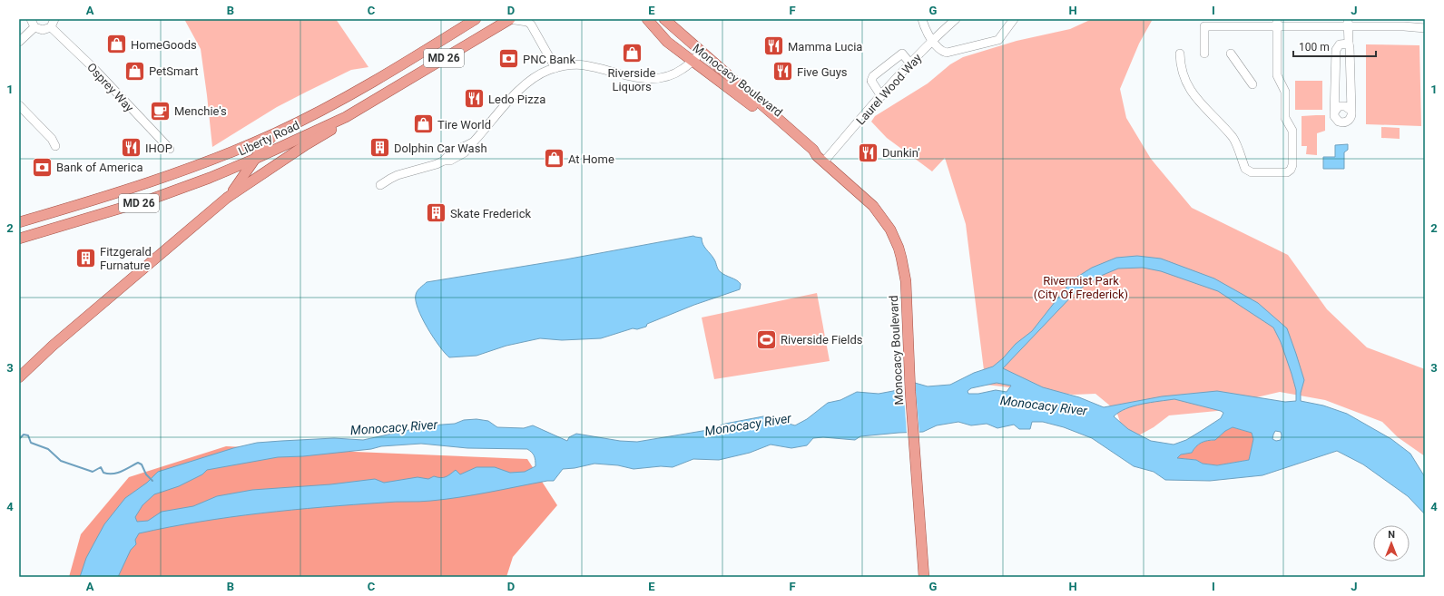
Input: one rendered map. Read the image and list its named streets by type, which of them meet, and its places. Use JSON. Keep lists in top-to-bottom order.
{
  "streets": {
    "main road": ["MD 26", "Monocacy Boulevard", "Liberty Road"],
    "street": ["Osprey Way", "Laurel Wood Way"]
  },
  "crossings": [
    ["Monocacy Boulevard", "Laurel Wood Way"]
  ],
  "water": ["Monocacy River"],
  "parks": ["Rivermist Park (City Of Frederick)"],
  "places": {
    "shop": [
      "HomeGoods",
      "Riverside Liquors",
      "PetSmart",
      "Tire World",
      "At Home"
    ],
    "restaurant": [
      "Mamma Lucia",
      "Five Guys",
      "Ledo Pizza",
      "IHOP",
      "Dunkin'"
    ],
    "bank": ["PNC Bank", "Bank of America"],
    "cafe": ["Menchie's"],
    "building": ["Dolphin Car Wash", "Skate Frederick", "Fitzgerald Furnature"],
    "sports": ["Riverside Fields"]
  },
  "scale_bar": "100 m",
  "north": "top",
  "grid": {
    "columns": [
      "A",
      "B",
      "C",
      "D",
      "E",
      "F",
      "G",
      "H",
      "I",
      "J"
    ],
    "rows": [
      "1",
      "2",
      "3",
      "4"
    ]
  }
}
